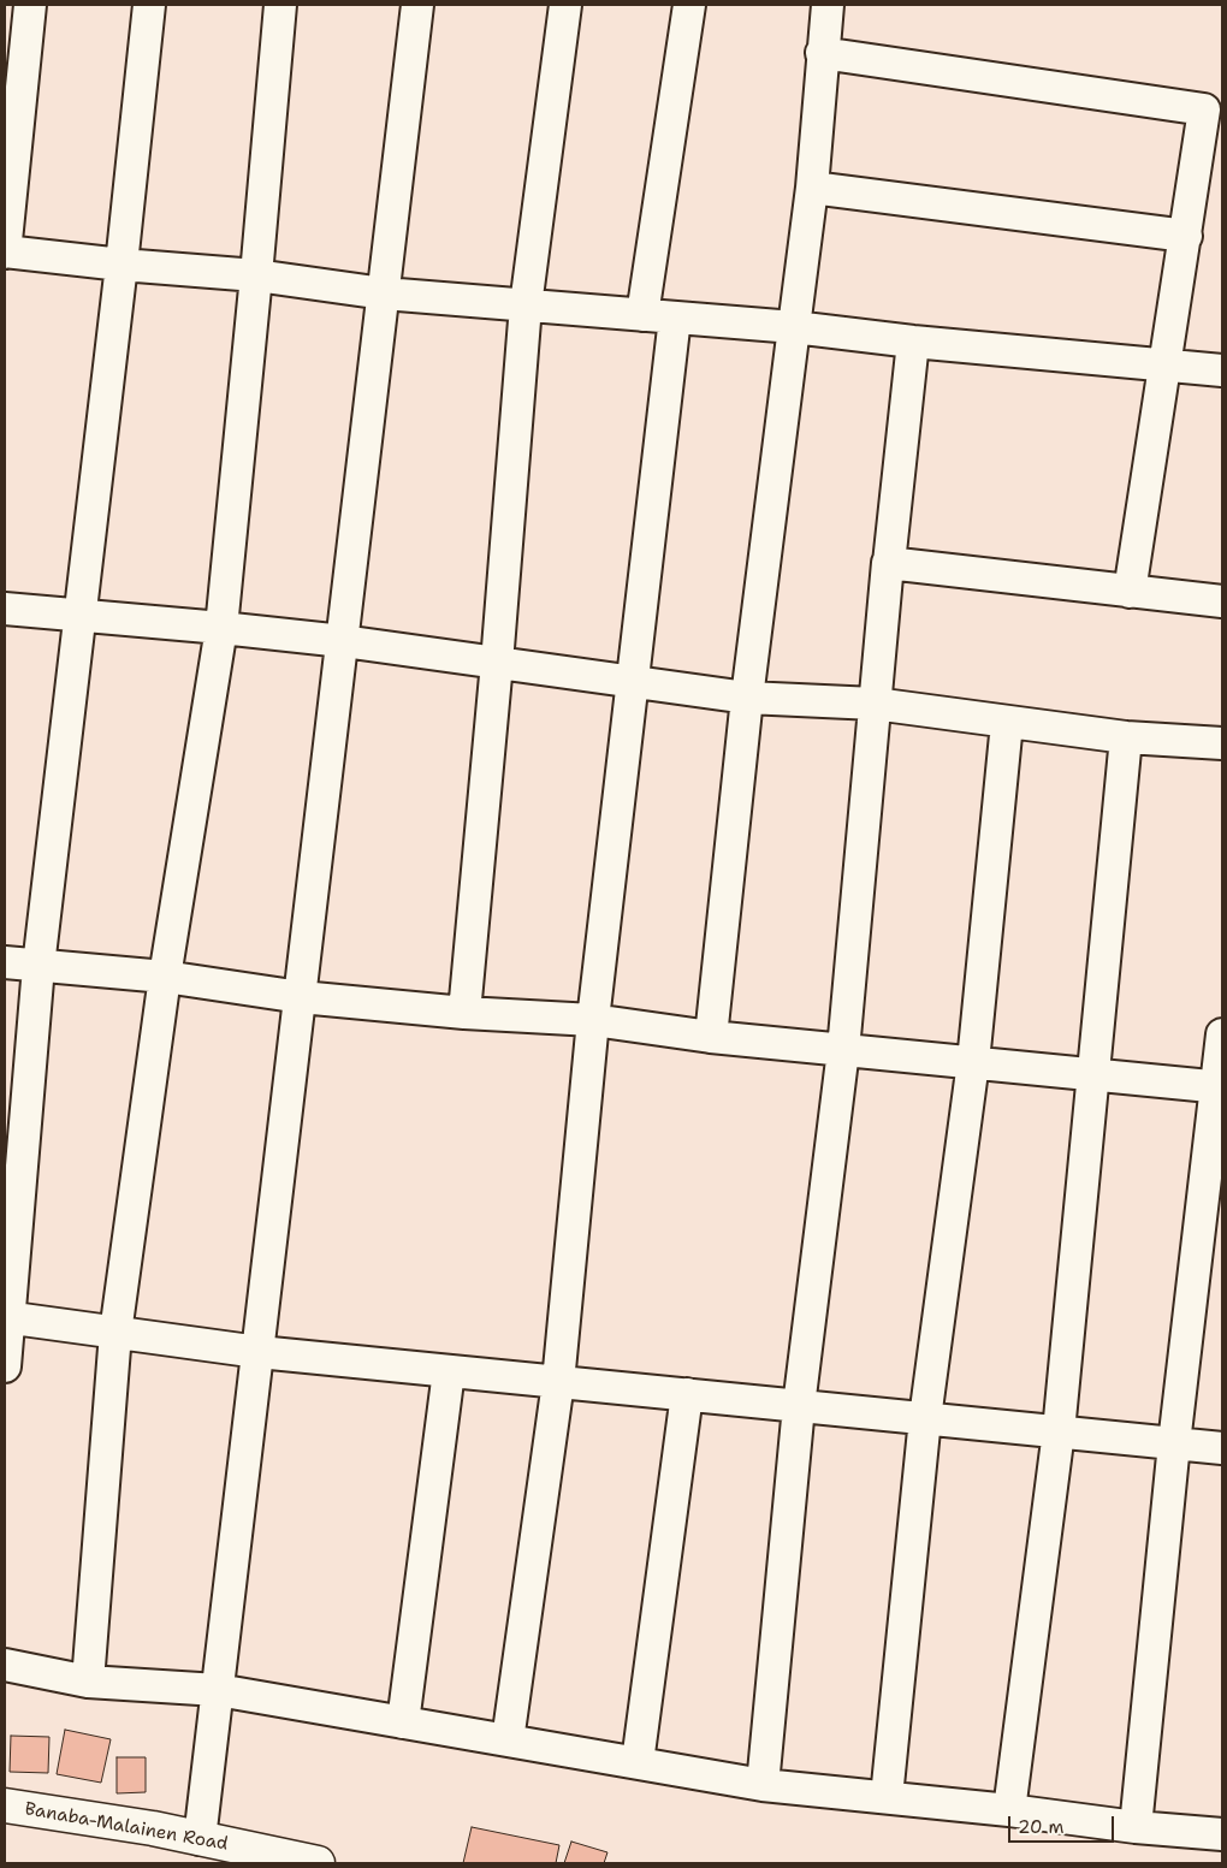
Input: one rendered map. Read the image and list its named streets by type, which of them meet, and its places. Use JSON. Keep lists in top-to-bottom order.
{
  "streets": {
    "street": ["Banaba-Malainen Road"]
  },
  "scale_bar": "20 m"
}
